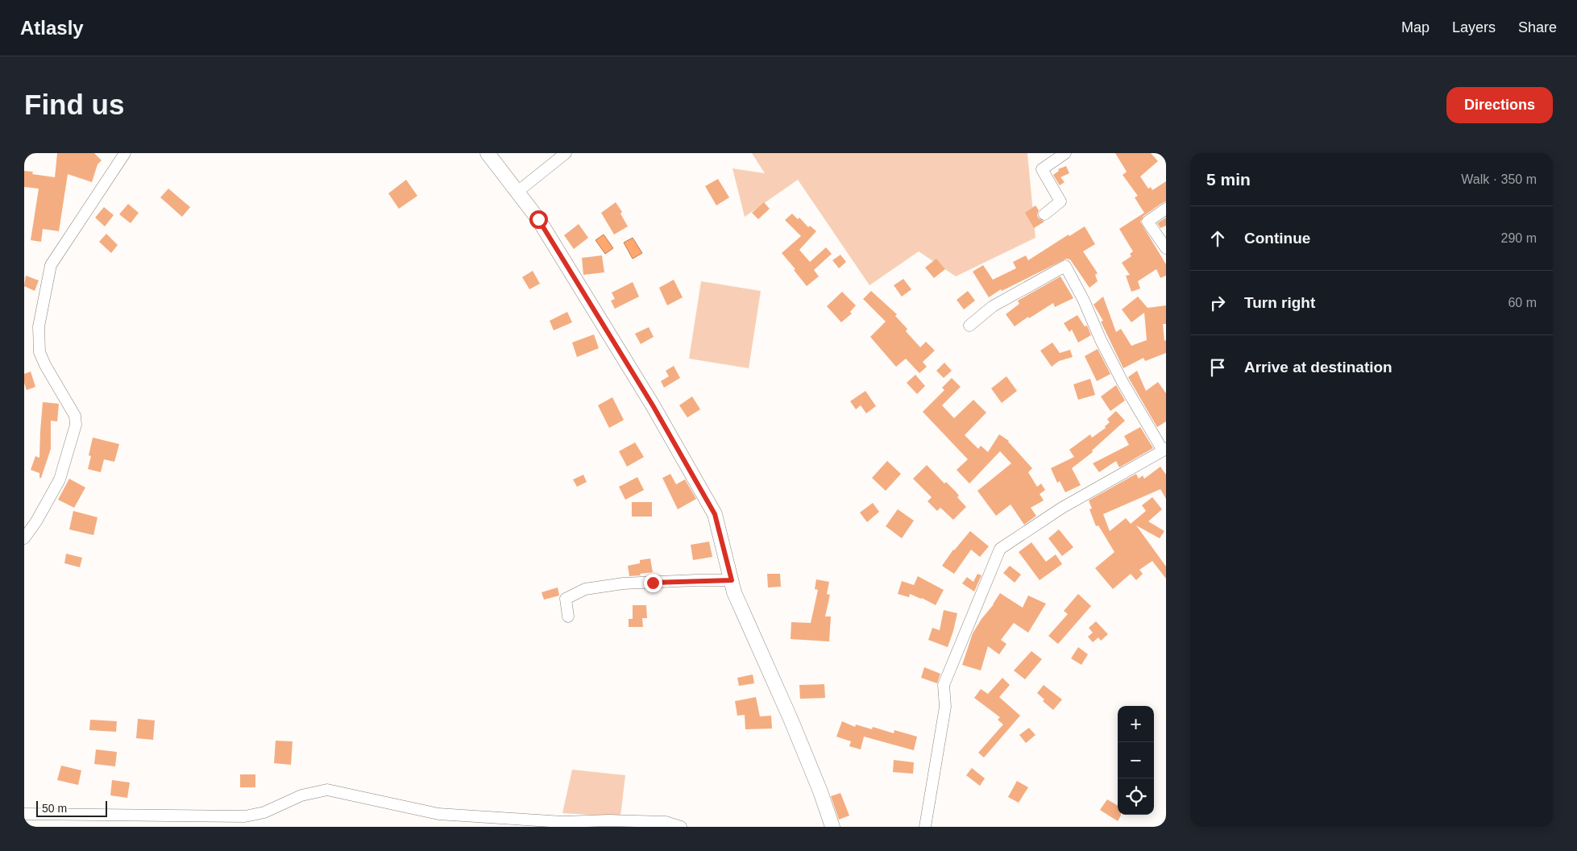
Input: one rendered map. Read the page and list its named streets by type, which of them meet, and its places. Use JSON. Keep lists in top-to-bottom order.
{
  "scale_bar": "50 m",
  "page": {
    "header": "Atlasly",
    "nav": ["Map", "Layers", "Share"],
    "buttons": "Directions",
    "title": "Find us",
    "heading": ["5 min", "Walk · 350 m"],
    "list": [
      ["Continue", "290 m"],
      ["Turn right", "60 m"],
      "Arrive at destination"
    ],
    "map_buttons": ["+", "−"],
    "scale": "50 m"
  }
}
